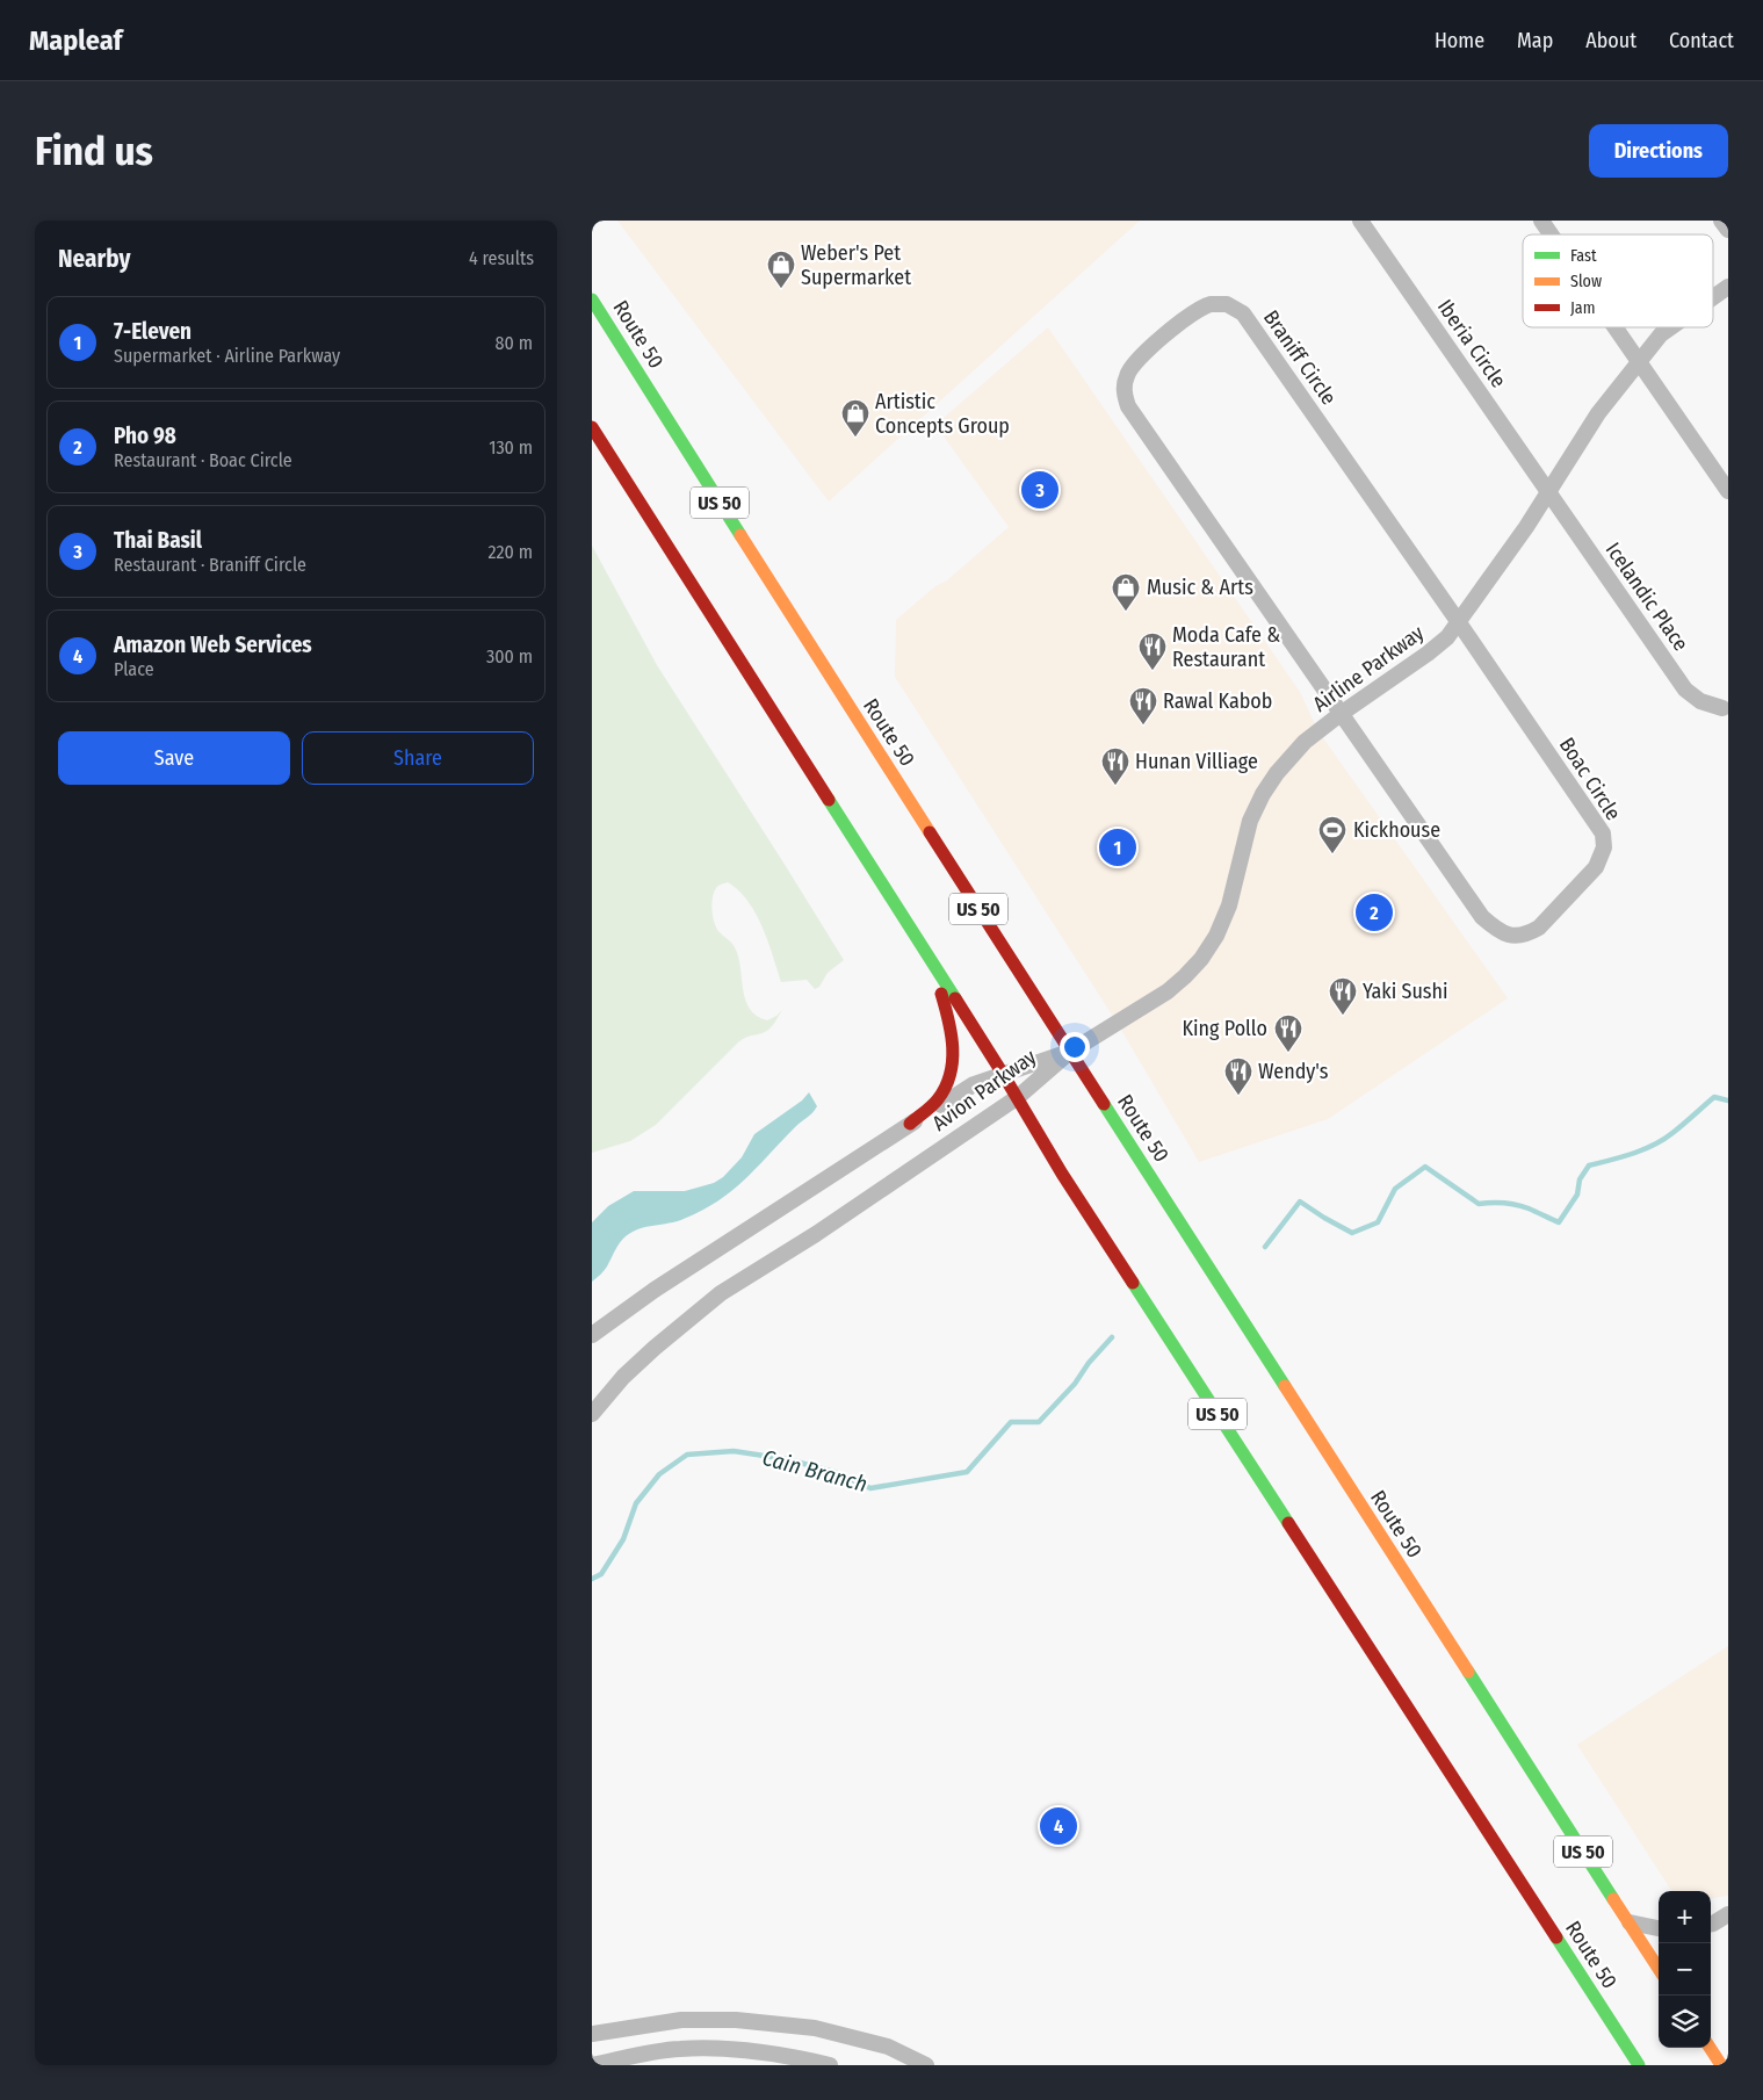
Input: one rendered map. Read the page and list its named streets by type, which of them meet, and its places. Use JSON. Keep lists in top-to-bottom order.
{
  "streets": {
    "highway": ["Route 50", "US 50"],
    "street": [
      "Iberia Circle",
      "Braniff Circle",
      "Icelandic Place",
      "Airline Parkway",
      "Boac Circle",
      "Avion Parkway"
    ]
  },
  "crossings": [
    ["Route 50", "Airline Parkway"],
    ["Route 50", "Avion Parkway"],
    ["Iberia Circle", "Icelandic Place"],
    ["Iberia Circle", "Airline Parkway"],
    ["Braniff Circle", "Airline Parkway"],
    ["Braniff Circle", "Boac Circle"],
    ["Icelandic Place", "Airline Parkway"],
    ["Airline Parkway", "Boac Circle"],
    ["Airline Parkway", "Avion Parkway"]
  ],
  "water": ["Cain Branch"],
  "places": {
    "shop": ["Weber's Pet Supermarket", "Artistic Concepts Group", "Music & Arts"],
    "restaurant": [
      "Moda Cafe & Restaurant",
      "Rawal Kabob",
      "Hunan Villiage",
      "Yaki Sushi",
      "King Pollo",
      "Wendy's"
    ],
    "sports": ["Kickhouse"]
  },
  "legend": ["Fast", "Slow", "Jam"],
  "page": {
    "header": "Mapleaf",
    "nav": [
      "Home",
      "Map",
      "About",
      "Contact"
    ],
    "buttons": [
      "Directions",
      ["Save", "Share"]
    ],
    "title": "Find us",
    "heading": ["Nearby", "4 results"],
    "list": [
      {
        "mark": "1",
        "name": "7-Eleven",
        "note": "Supermarket · Airline Parkway",
        "value": "80 m"
      },
      {
        "mark": "2",
        "name": "Pho 98",
        "note": "Restaurant · Boac Circle",
        "value": "130 m"
      },
      {
        "mark": "3",
        "name": "Thai Basil",
        "note": "Restaurant · Braniff Circle",
        "value": "220 m"
      },
      {
        "mark": "4",
        "name": "Amazon Web Services",
        "note": "Place",
        "value": "300 m"
      }
    ],
    "pins": [
      "3",
      "1",
      "2",
      "4"
    ],
    "map_buttons": ["+", "−"]
  }
}
